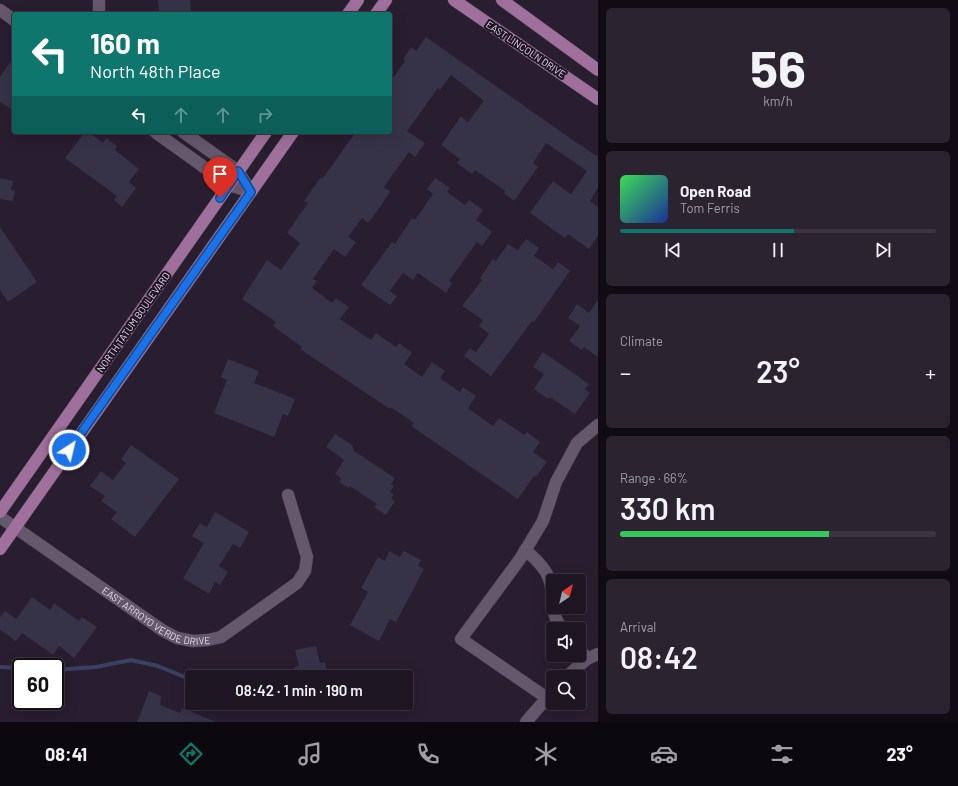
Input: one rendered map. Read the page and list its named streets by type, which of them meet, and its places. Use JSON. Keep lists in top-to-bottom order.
{
  "streets": {
    "main road": ["EAST LINCOLN DRIVE", "NORTH TATUM BOULEVARD"],
    "street": ["EAST ARROYO VERDE DRIVE"]
  },
  "north": "top right",
  "page": {
    "tile": [
      ["56", "km/h"],
      "Climate",
      ["Range · 66%", "330 km"],
      ["Arrival", "08:42"]
    ],
    "turn": ["160 m", "North 48th Place"],
    "song": ["Open Road", "Tom Ferris"],
    "heat": ["−", "23°", "+"],
    "limit": "60",
    "trip": "08:42 · 1 min · 190 m",
    "tabs": ["08:41", "23°"]
  }
}
